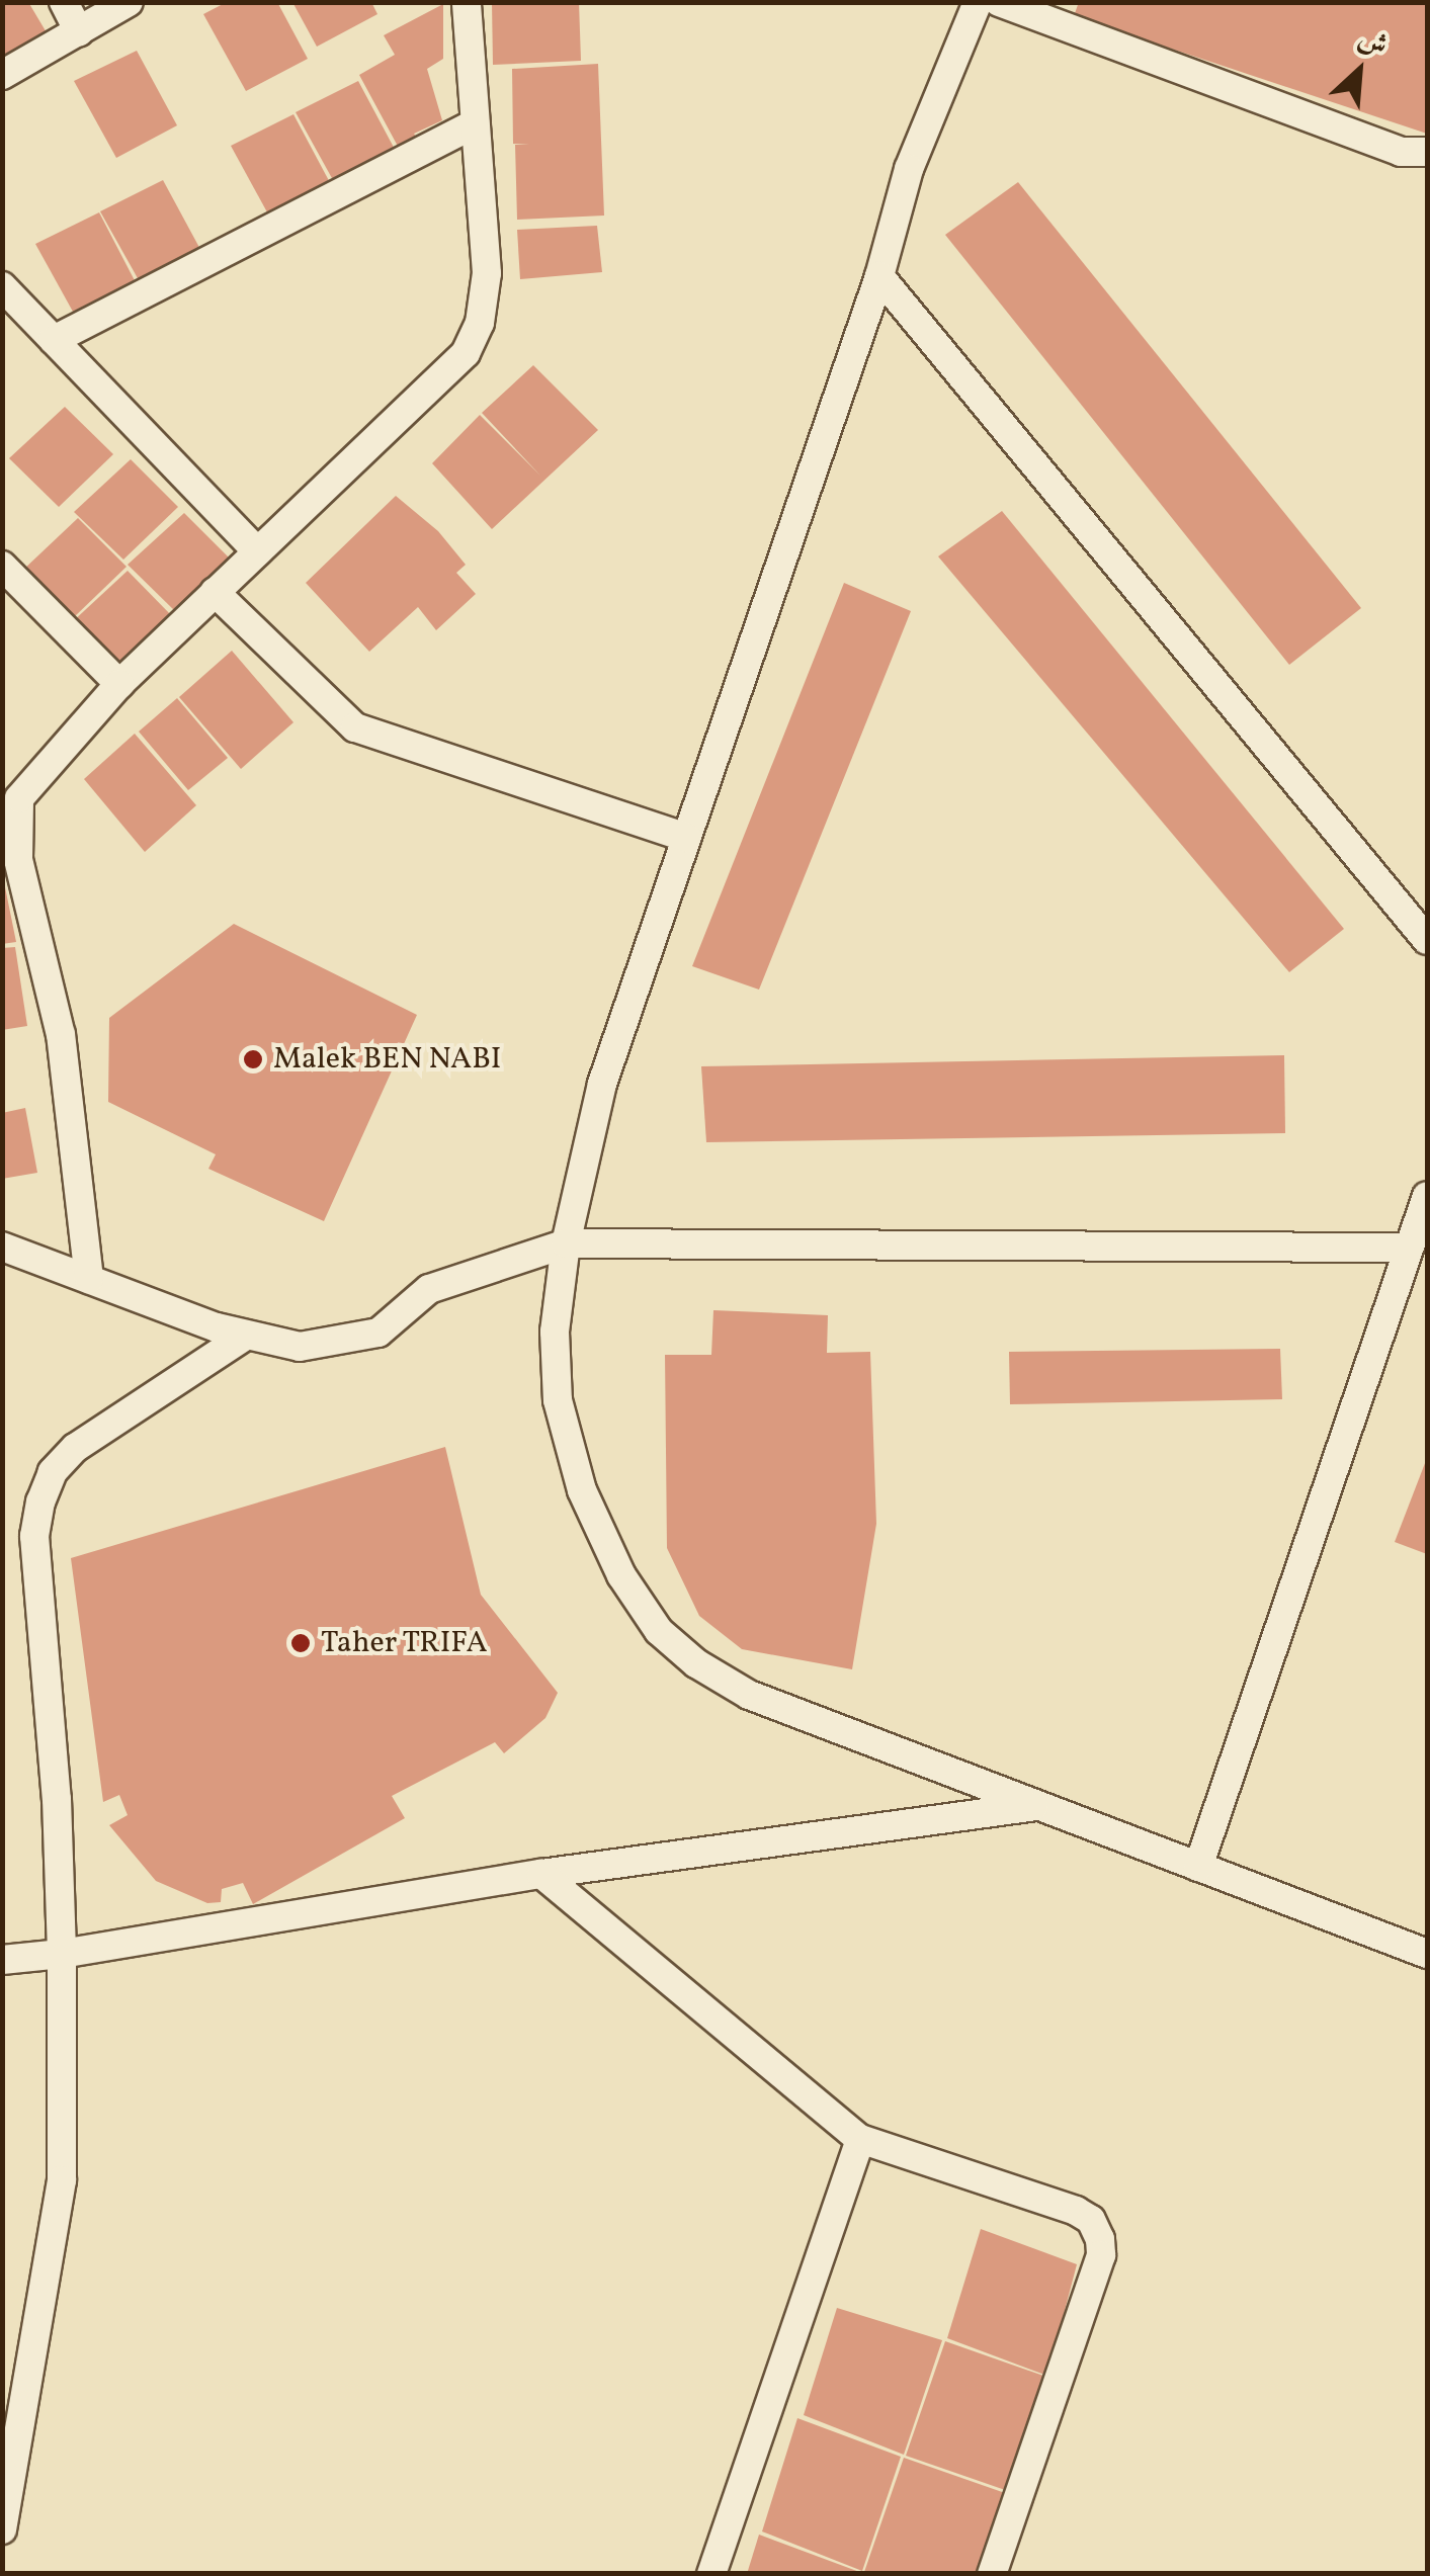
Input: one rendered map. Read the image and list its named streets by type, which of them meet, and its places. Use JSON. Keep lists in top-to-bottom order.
{
  "places": ["Malek BEN NABI", "Taher TRIFA"],
  "north": "top right"
}
